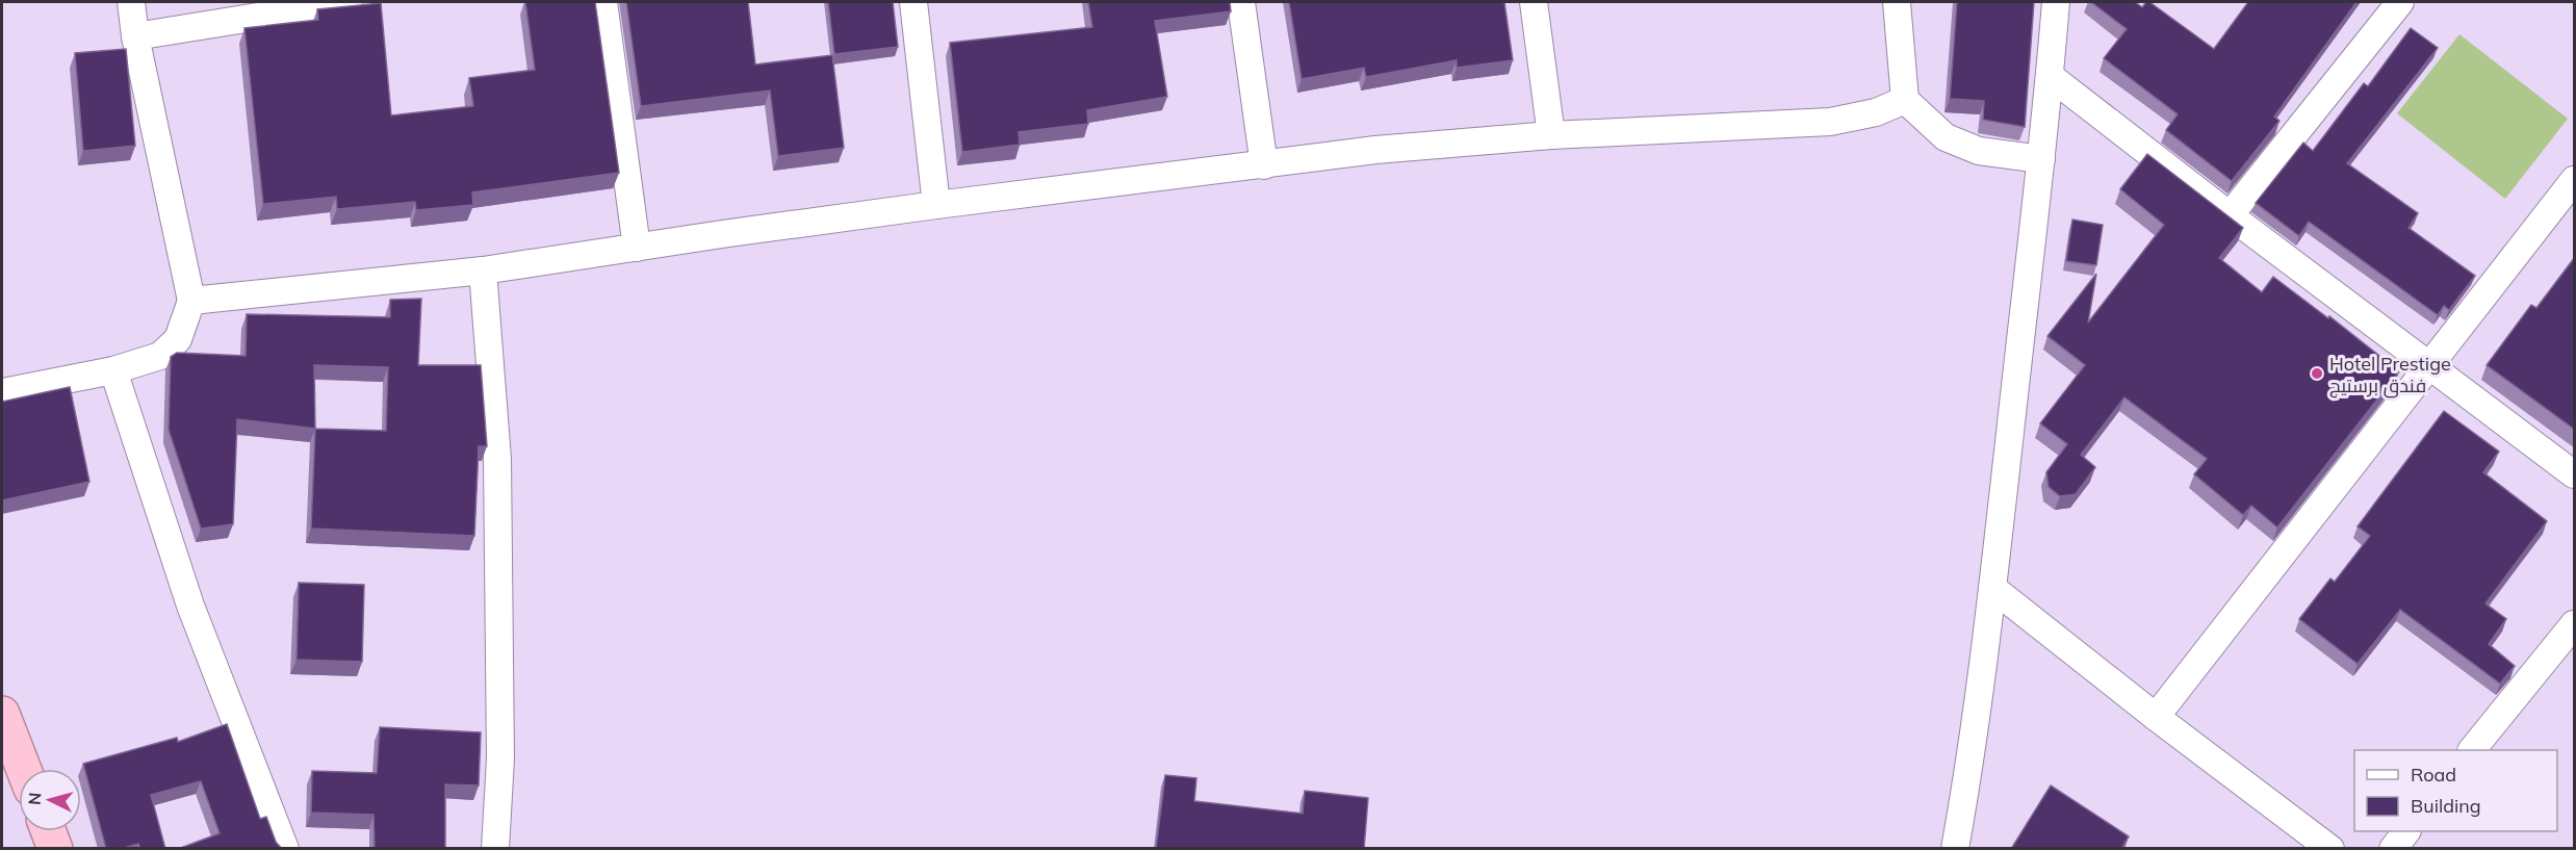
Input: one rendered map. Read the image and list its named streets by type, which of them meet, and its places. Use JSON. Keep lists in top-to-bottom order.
{
  "places": ["Hotel Prestige فندق برستيج"],
  "legend": ["Road", "Building"],
  "north": "left"
}
